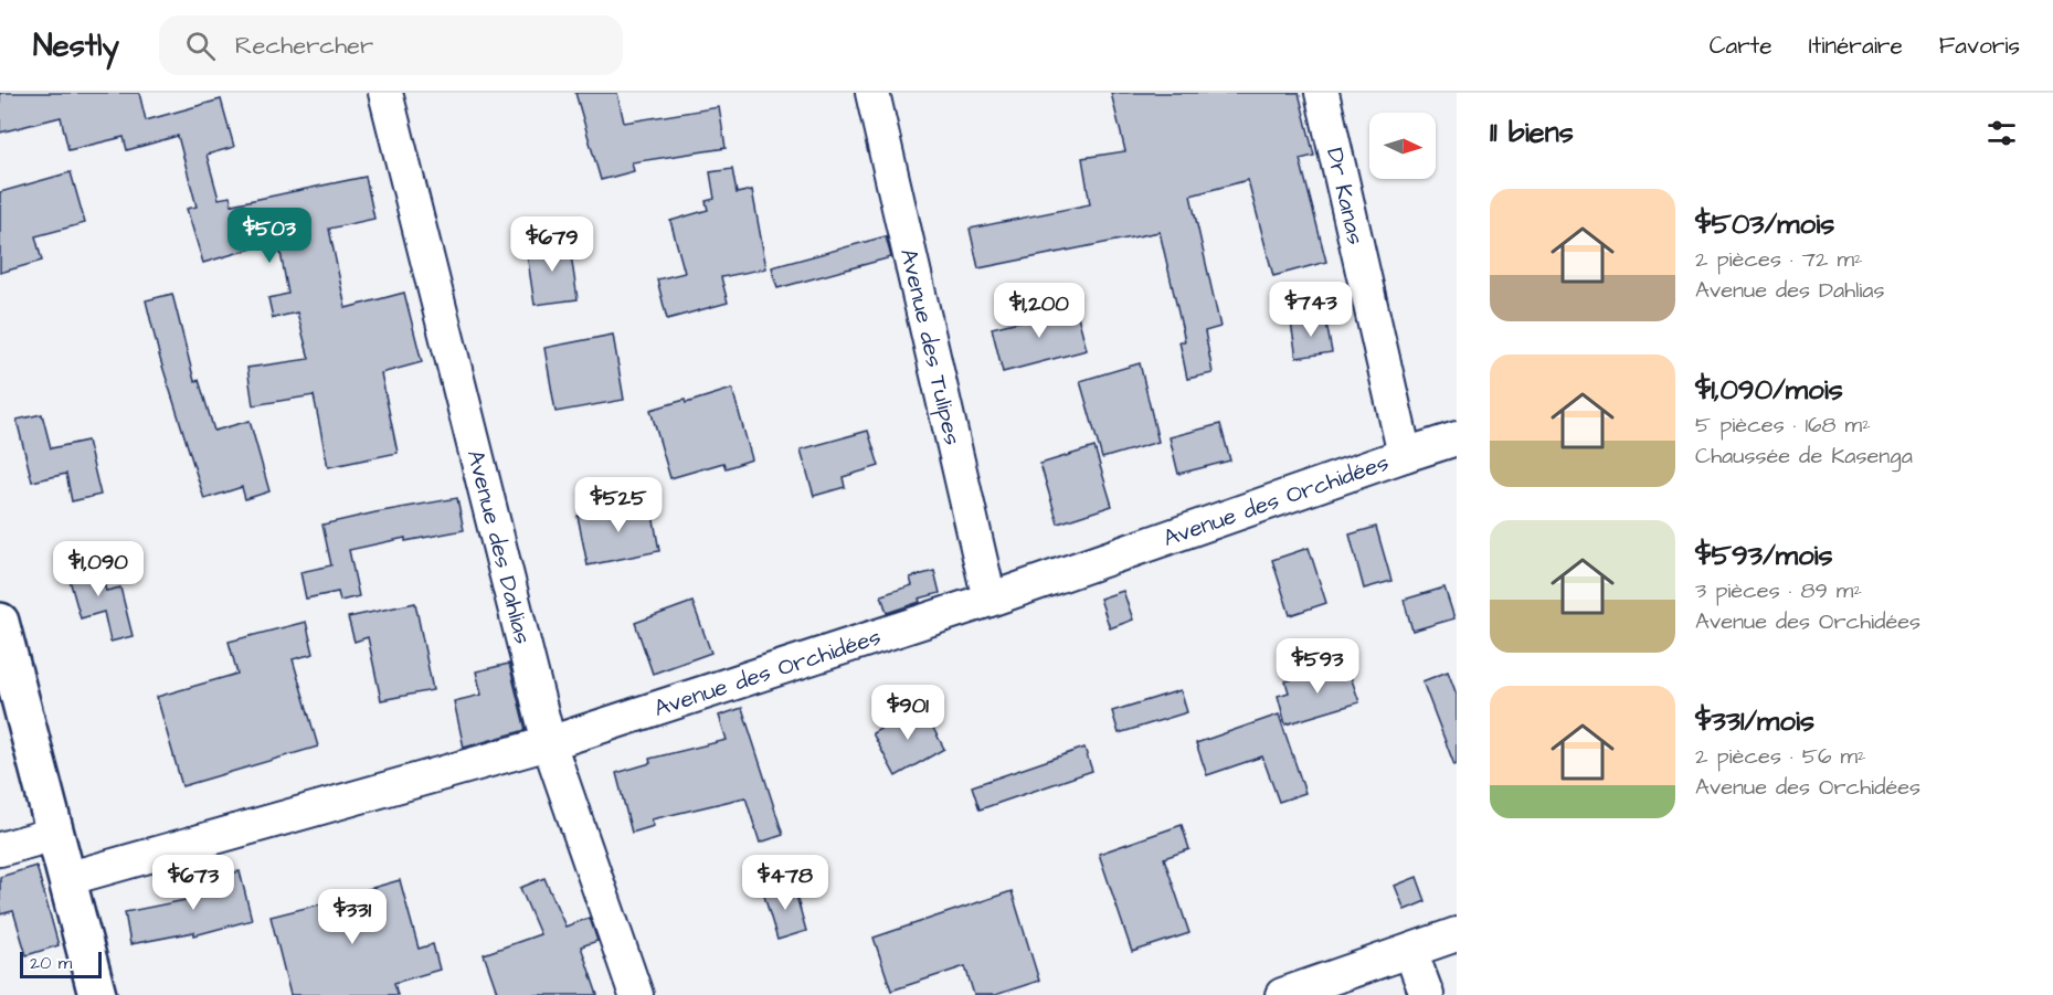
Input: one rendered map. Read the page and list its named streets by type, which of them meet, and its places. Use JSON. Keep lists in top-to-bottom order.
{
  "streets": {
    "street": [
      "Dr Kanas",
      "Avenue des Tulipes",
      "Avenue des Orchidées",
      "Avenue des Dahlias"
    ]
  },
  "crossings": [
    ["Dr Kanas", "Avenue des Orchidées"],
    ["Avenue des Tulipes", "Avenue des Orchidées"],
    ["Avenue des Orchidées", "Avenue des Dahlias"]
  ],
  "scale_bar": "20 m",
  "north": "right",
  "page": {
    "header": "Nestly",
    "search": "Rechercher",
    "nav": ["Carte", "Itinéraire", "Favoris"],
    "heading": "11 biens",
    "list": [
      {
        "name": "$503/mois",
        "note": "2 pièces · 72 m² · Avenue des Dahlias"
      },
      {
        "name": "$1,090/mois",
        "note": "5 pièces · 168 m² · Chaussée de Kasenga"
      },
      {
        "name": "$593/mois",
        "note": "3 pièces · 89 m² · Avenue des Orchidées"
      },
      {
        "name": "$331/mois",
        "note": "2 pièces · 56 m² · Avenue des Orchidées"
      }
    ],
    "price": [
      "$503",
      "$679",
      "$743",
      "$1,200",
      "$525",
      "$1,090",
      "$593",
      "$901",
      "$673",
      "$478",
      "$331"
    ],
    "scale": "20 m"
  }
}
